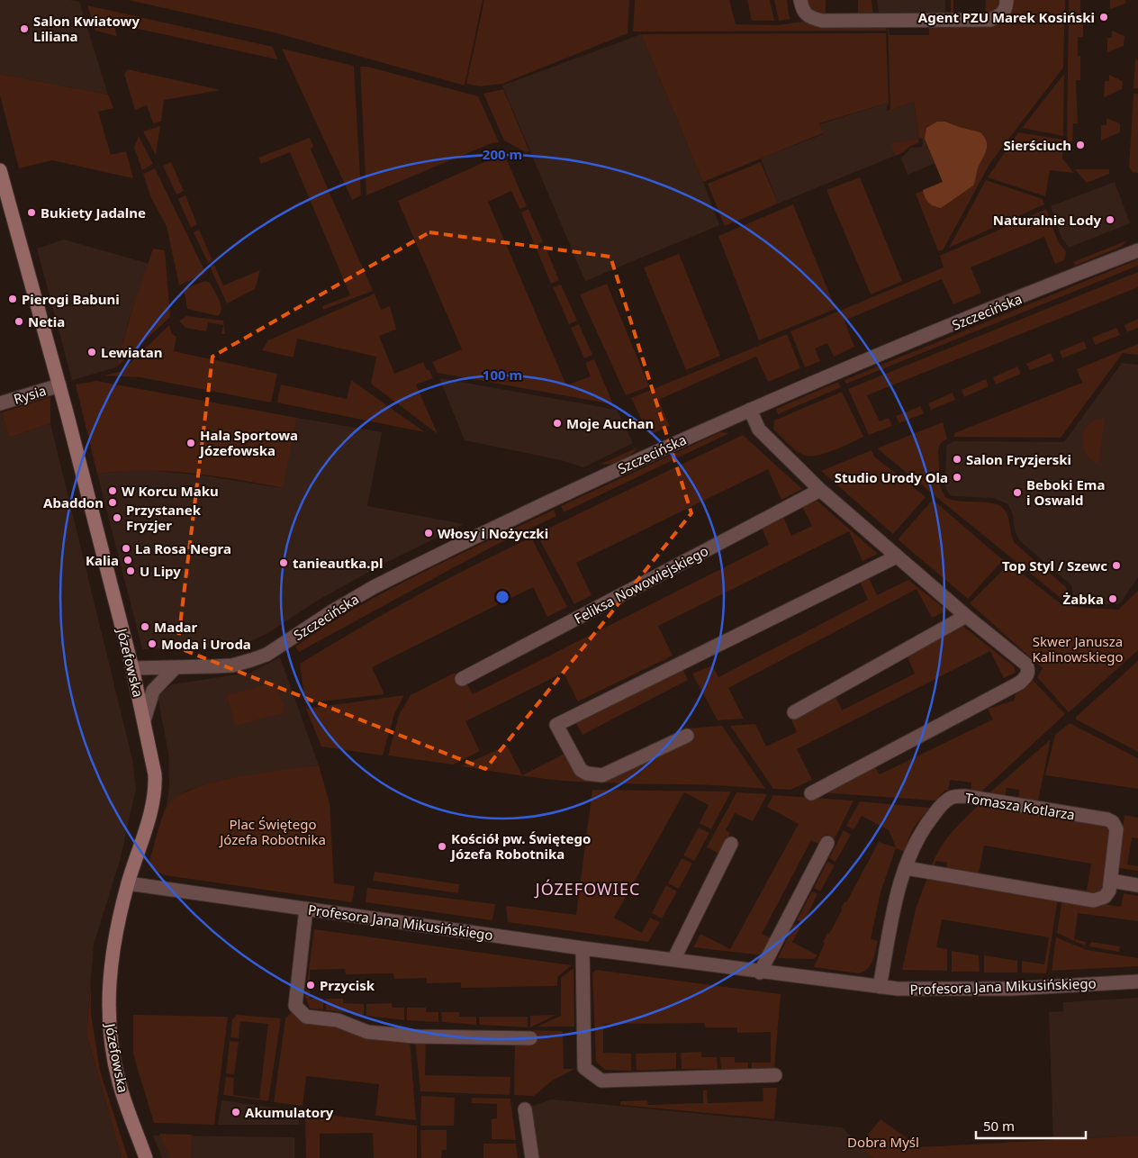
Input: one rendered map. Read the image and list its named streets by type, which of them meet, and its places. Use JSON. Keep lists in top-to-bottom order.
{
  "streets": {
    "street": [
      "Szczecińska",
      "Rysia",
      "Feliksa Nowowiejskiego",
      "Józefowska",
      "Tomasza Kotlarza",
      "Profesora Jana Mikusińskiego"
    ]
  },
  "crossings": [
    ["Szczecińska", "Józefowska"],
    ["Rysia", "Józefowska"],
    ["Józefowska", "Profesora Jana Mikusińskiego"],
    ["Tomasza Kotlarza", "Profesora Jana Mikusińskiego"]
  ],
  "districts": ["JÓZEFOWIEC"],
  "parks": ["Skwer Janusza Kalinowskiego", "Plac Świętego Józefa Robotnika", "Dobra Myśl"],
  "places": [
    "Agent PZU Marek Kosiński",
    "Salon Kwiatowy Liliana",
    "Sierściuch",
    "Bukiety Jadalne",
    "Naturalnie Lody",
    "Pierogi Babuni",
    "Netia",
    "Lewiatan",
    "Moje Auchan",
    "Hala Sportowa Józefowska",
    "Salon Fryzjerski",
    "Studio Urody Ola",
    "W Korcu Maku",
    "Beboki Ema i Oswald",
    "Abaddon",
    "Przystanek Fryzjer",
    "Włosy i Nożyczki",
    "La Rosa Negra",
    "Kalia",
    "tanieautka.pl",
    "Top Styl / Szewc",
    "U Lipy",
    "Żabka",
    "Madar",
    "Moda i Uroda",
    "Kościół pw. Świętego Józefa Robotnika",
    "Przycisk",
    "Akumulatory"
  ],
  "scale_bar": "50 m",
  "rings": ["200 m", "100 m"]
}
